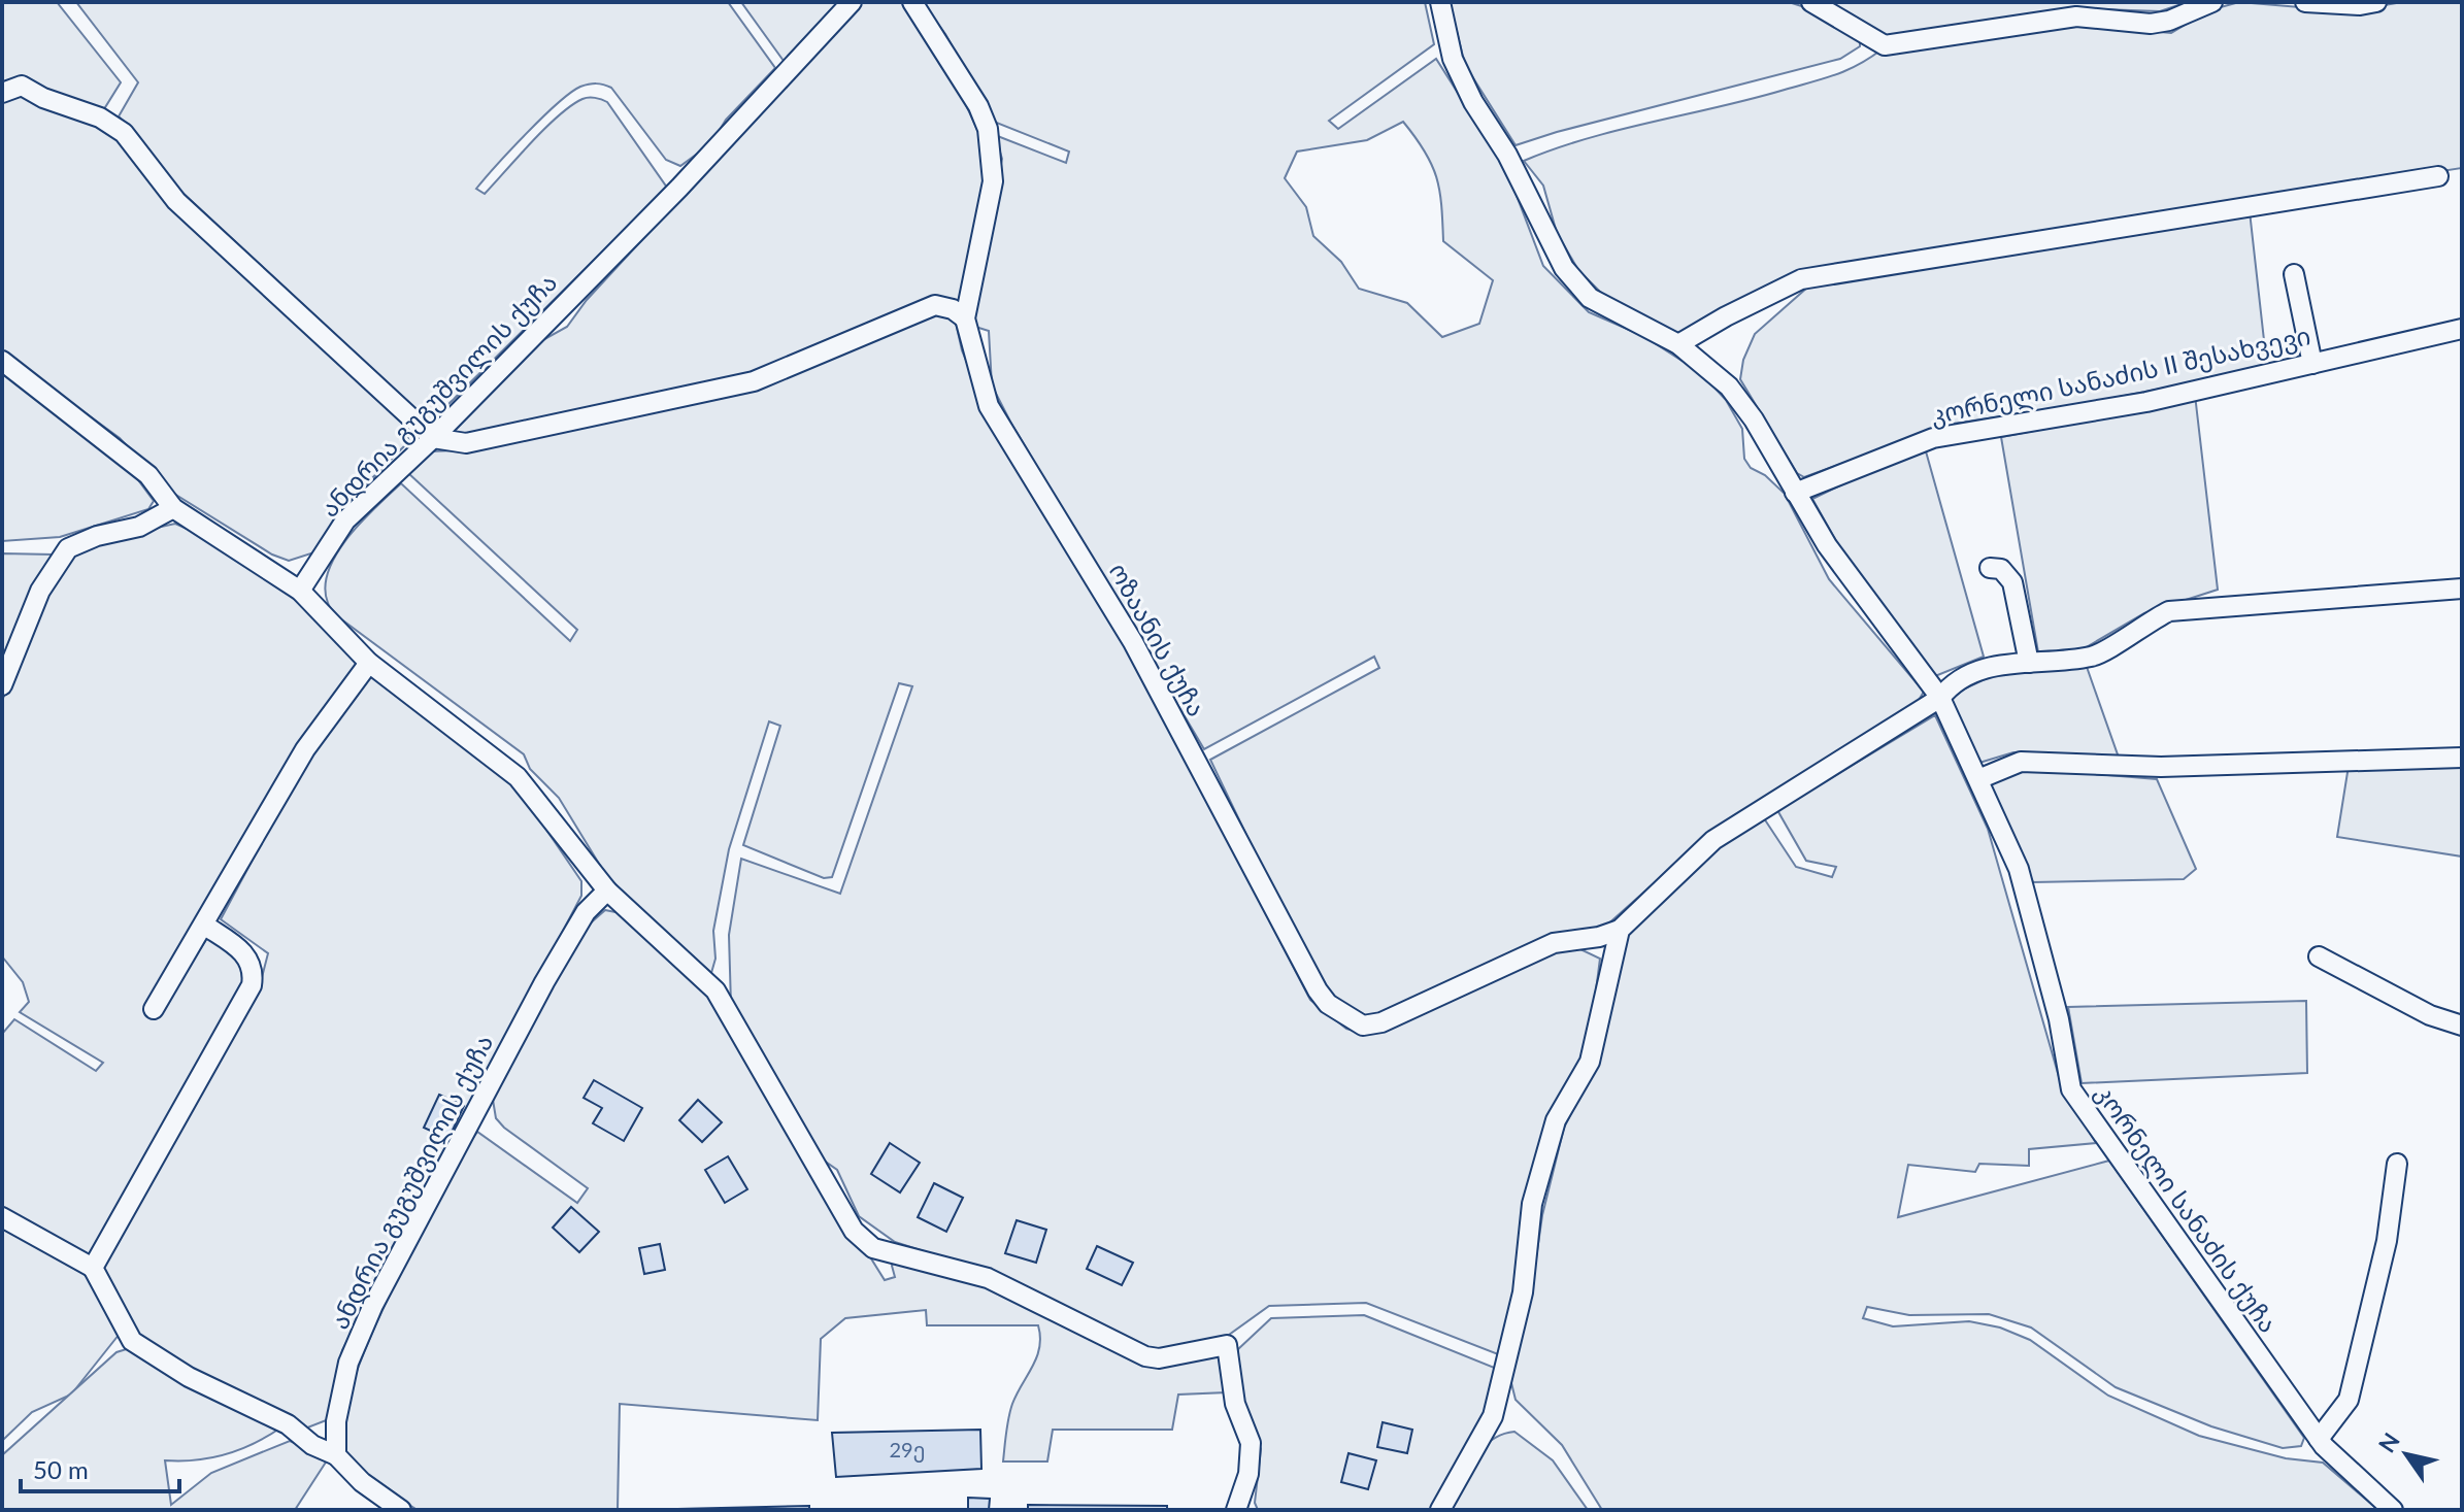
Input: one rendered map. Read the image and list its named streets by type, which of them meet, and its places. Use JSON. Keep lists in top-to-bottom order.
{
  "streets": {
    "street": [
      "კორნელი სანაძის II შესახვევი",
      "ანდრია გუგუშვილის ქუჩა",
      "ოზაანის ქუჩა",
      "კორნელი სანაძის ქუჩა"
    ]
  },
  "crossings": [
    ["კორნელი სანაძის II შესახვევი", "კორნელი სანაძის ქუჩა"]
  ],
  "house_numbers": ["29ე"],
  "scale_bar": "50 m",
  "north": "top left"
}
